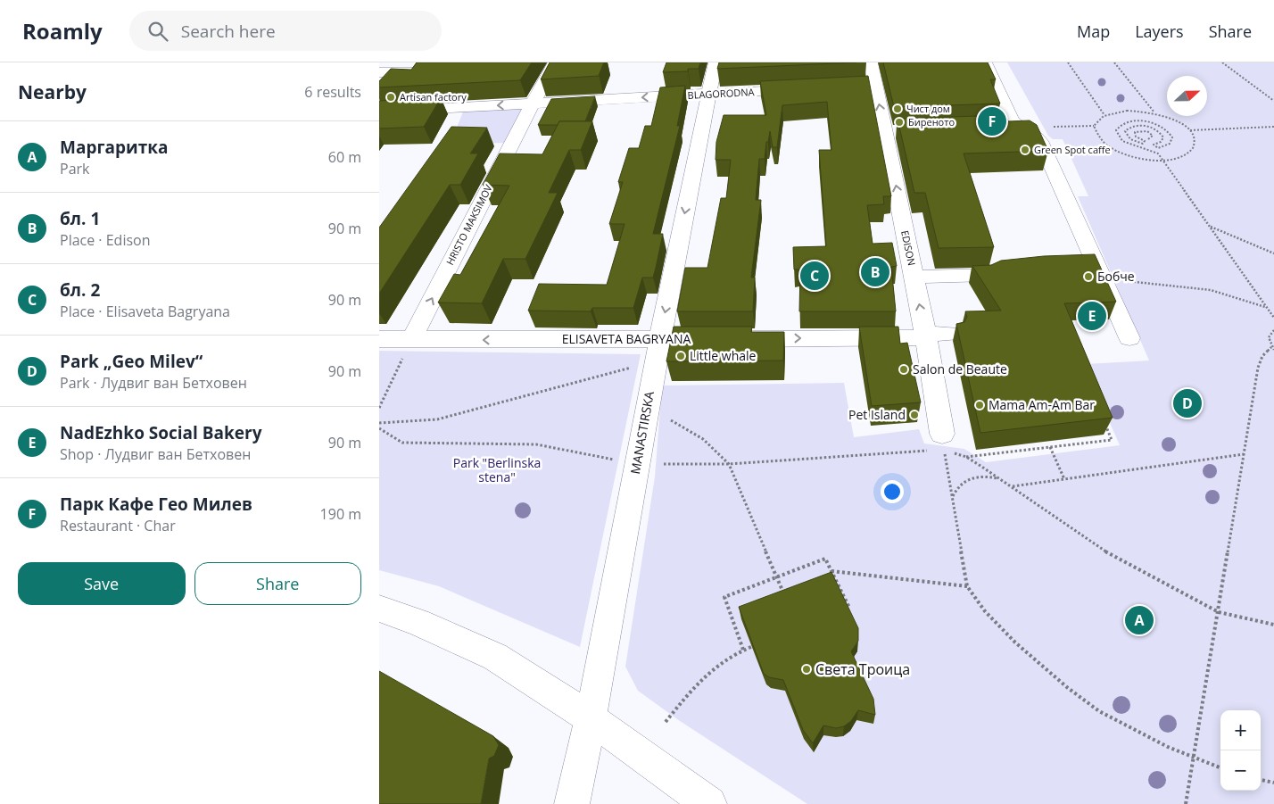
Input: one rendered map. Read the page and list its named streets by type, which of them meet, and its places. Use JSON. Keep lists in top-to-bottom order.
{
  "streets": {
    "street": [
      "BLAGORODNA",
      "HRISTO MAKSIMOV",
      "EDISON",
      "ELISAVETA BAGRYANA",
      "MANASTIRSKA"
    ]
  },
  "crossings": [
    ["BLAGORODNA", "HRISTO MAKSIMOV"],
    ["BLAGORODNA", "MANASTIRSKA"],
    ["HRISTO MAKSIMOV", "ELISAVETA BAGRYANA"],
    ["ELISAVETA BAGRYANA", "MANASTIRSKA"]
  ],
  "one_way": ["HRISTO MAKSIMOV", "ELISAVETA BAGRYANA"],
  "parks": ["Park \"Berlinska stena\""],
  "places": [
    "Artisan factory",
    "Чист дом",
    "Биреното",
    "Green Spot caffe",
    "Бобче",
    "Little whale",
    "Salon de Beaute",
    "Mama Am-Am Bar",
    "Pet Island",
    "Света Троица"
  ],
  "north": "right",
  "page": {
    "header": "Roamly",
    "search": "Search here",
    "nav": ["Map", "Layers", "Share"],
    "heading": ["Nearby", "6 results"],
    "pins": [
      "F",
      "B",
      "C",
      "E",
      "D",
      "A"
    ],
    "list": [
      {
        "mark": "A",
        "name": "Маргаритка",
        "note": "Park",
        "value": "60 m"
      },
      {
        "mark": "B",
        "name": "бл. 1",
        "note": "Place · Edison",
        "value": "90 m"
      },
      {
        "mark": "C",
        "name": "бл. 2",
        "note": "Place · Elisaveta Bagryana",
        "value": "90 m"
      },
      {
        "mark": "D",
        "name": "Park „Geo Milev“",
        "note": "Park · Лудвиг ван Бетховен",
        "value": "90 m"
      },
      {
        "mark": "E",
        "name": "NadEzhko Social Bakery",
        "note": "Shop · Лудвиг ван Бетховен",
        "value": "90 m"
      },
      {
        "mark": "F",
        "name": "Парк Кафе Гео Милев",
        "note": "Restaurant · Char",
        "value": "190 m"
      }
    ],
    "buttons": ["Save", "Share"],
    "map_buttons": ["+", "−"]
  }
}
